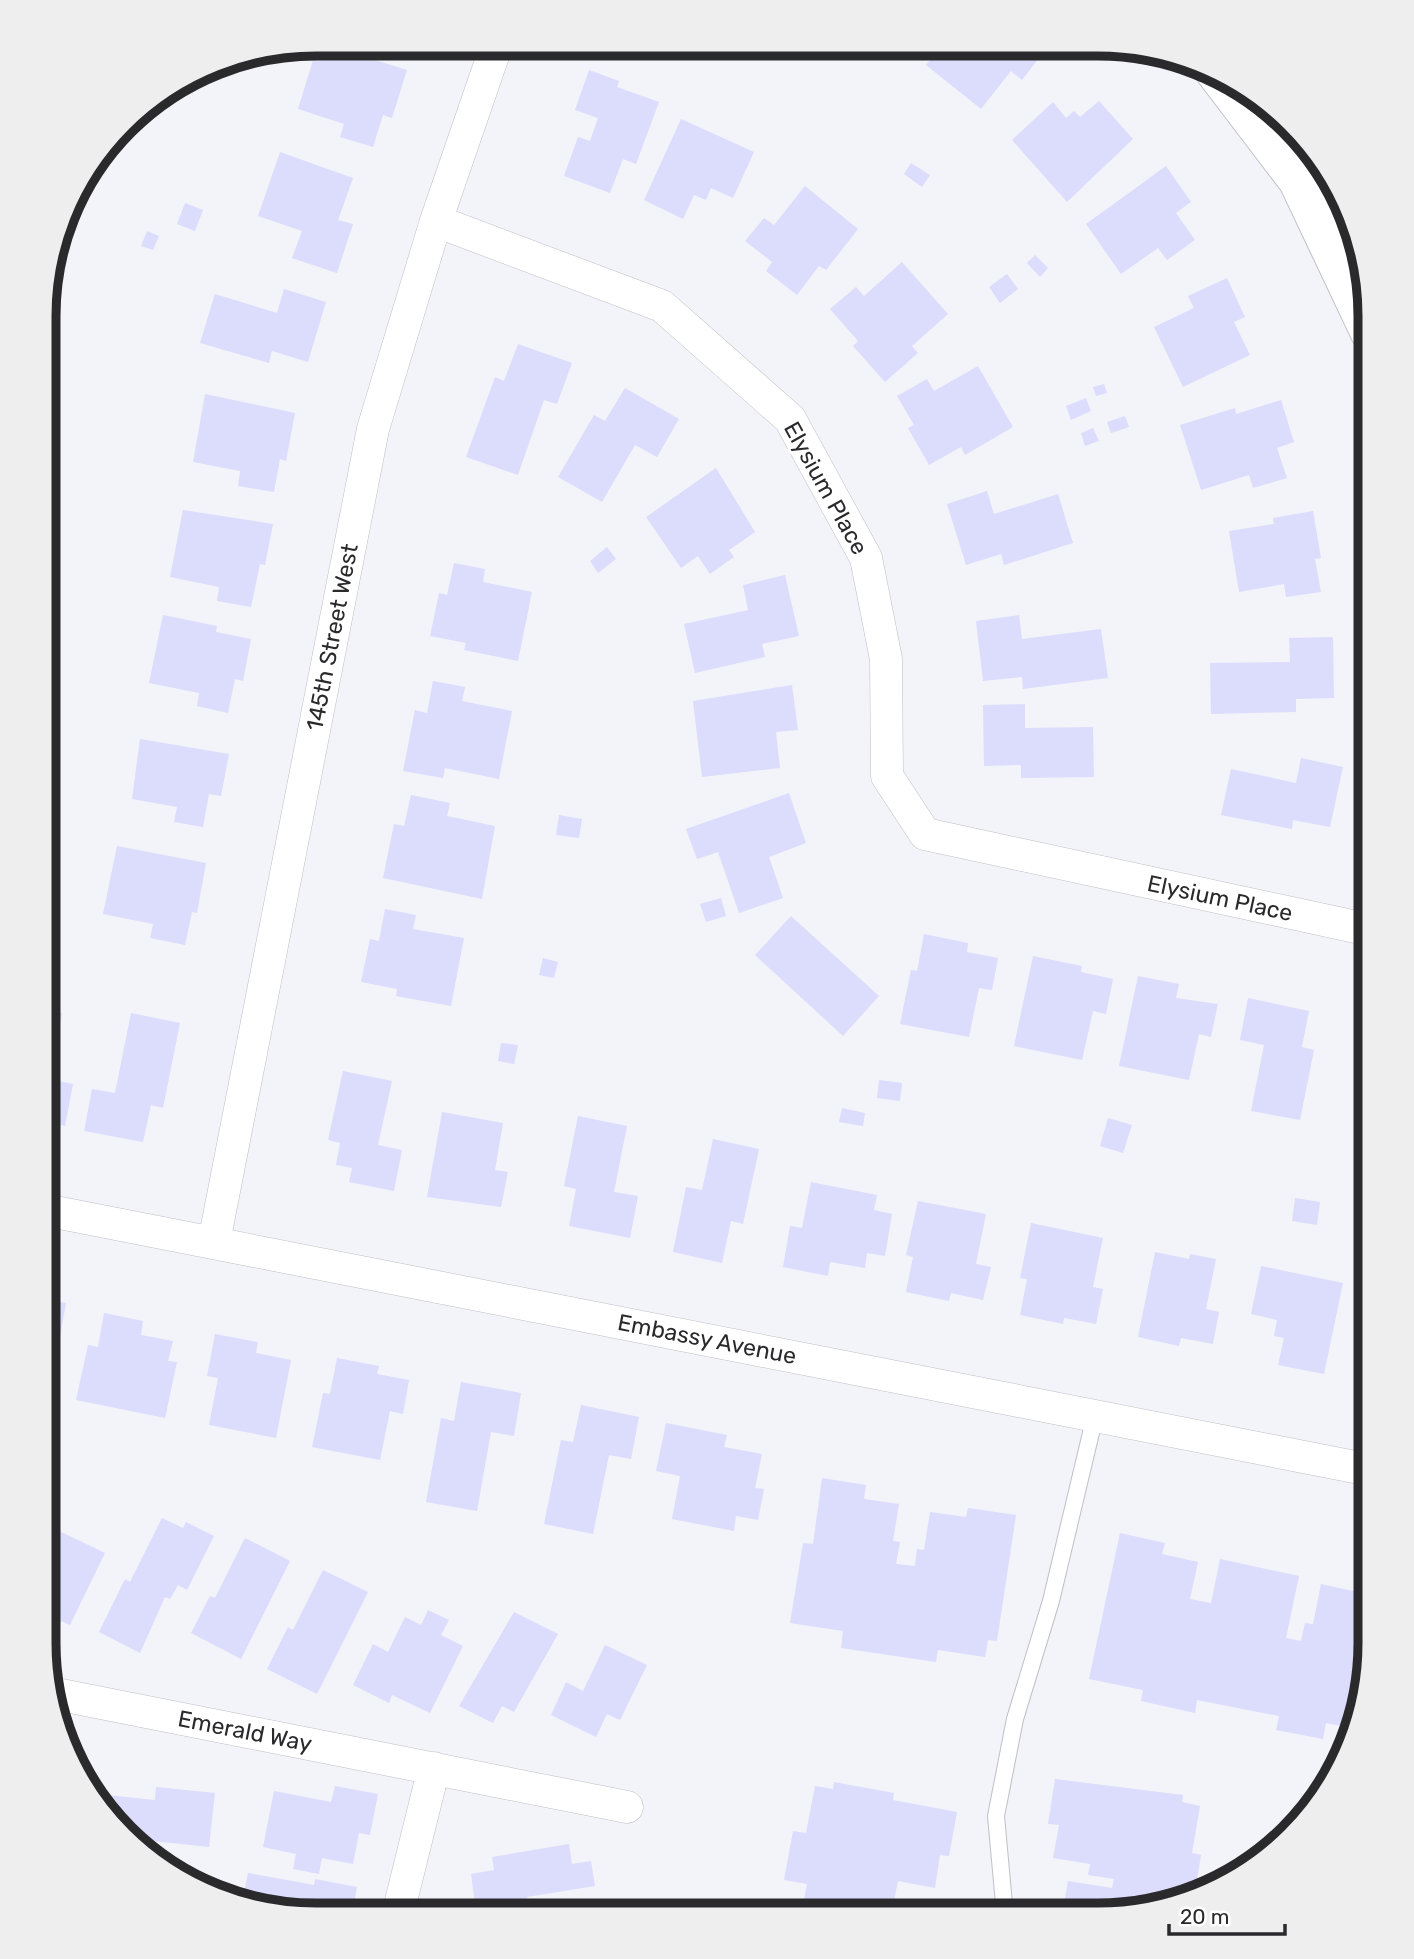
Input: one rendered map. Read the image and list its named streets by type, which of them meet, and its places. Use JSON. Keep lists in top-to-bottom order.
{
  "streets": {
    "street": [
      "Elysium Place",
      "145th Street West",
      "Embassy Avenue",
      "Emerald Way"
    ]
  },
  "crossings": [
    ["Elysium Place", "145th Street West"],
    ["145th Street West", "Embassy Avenue"]
  ],
  "scale_bar": "20 m"
}
